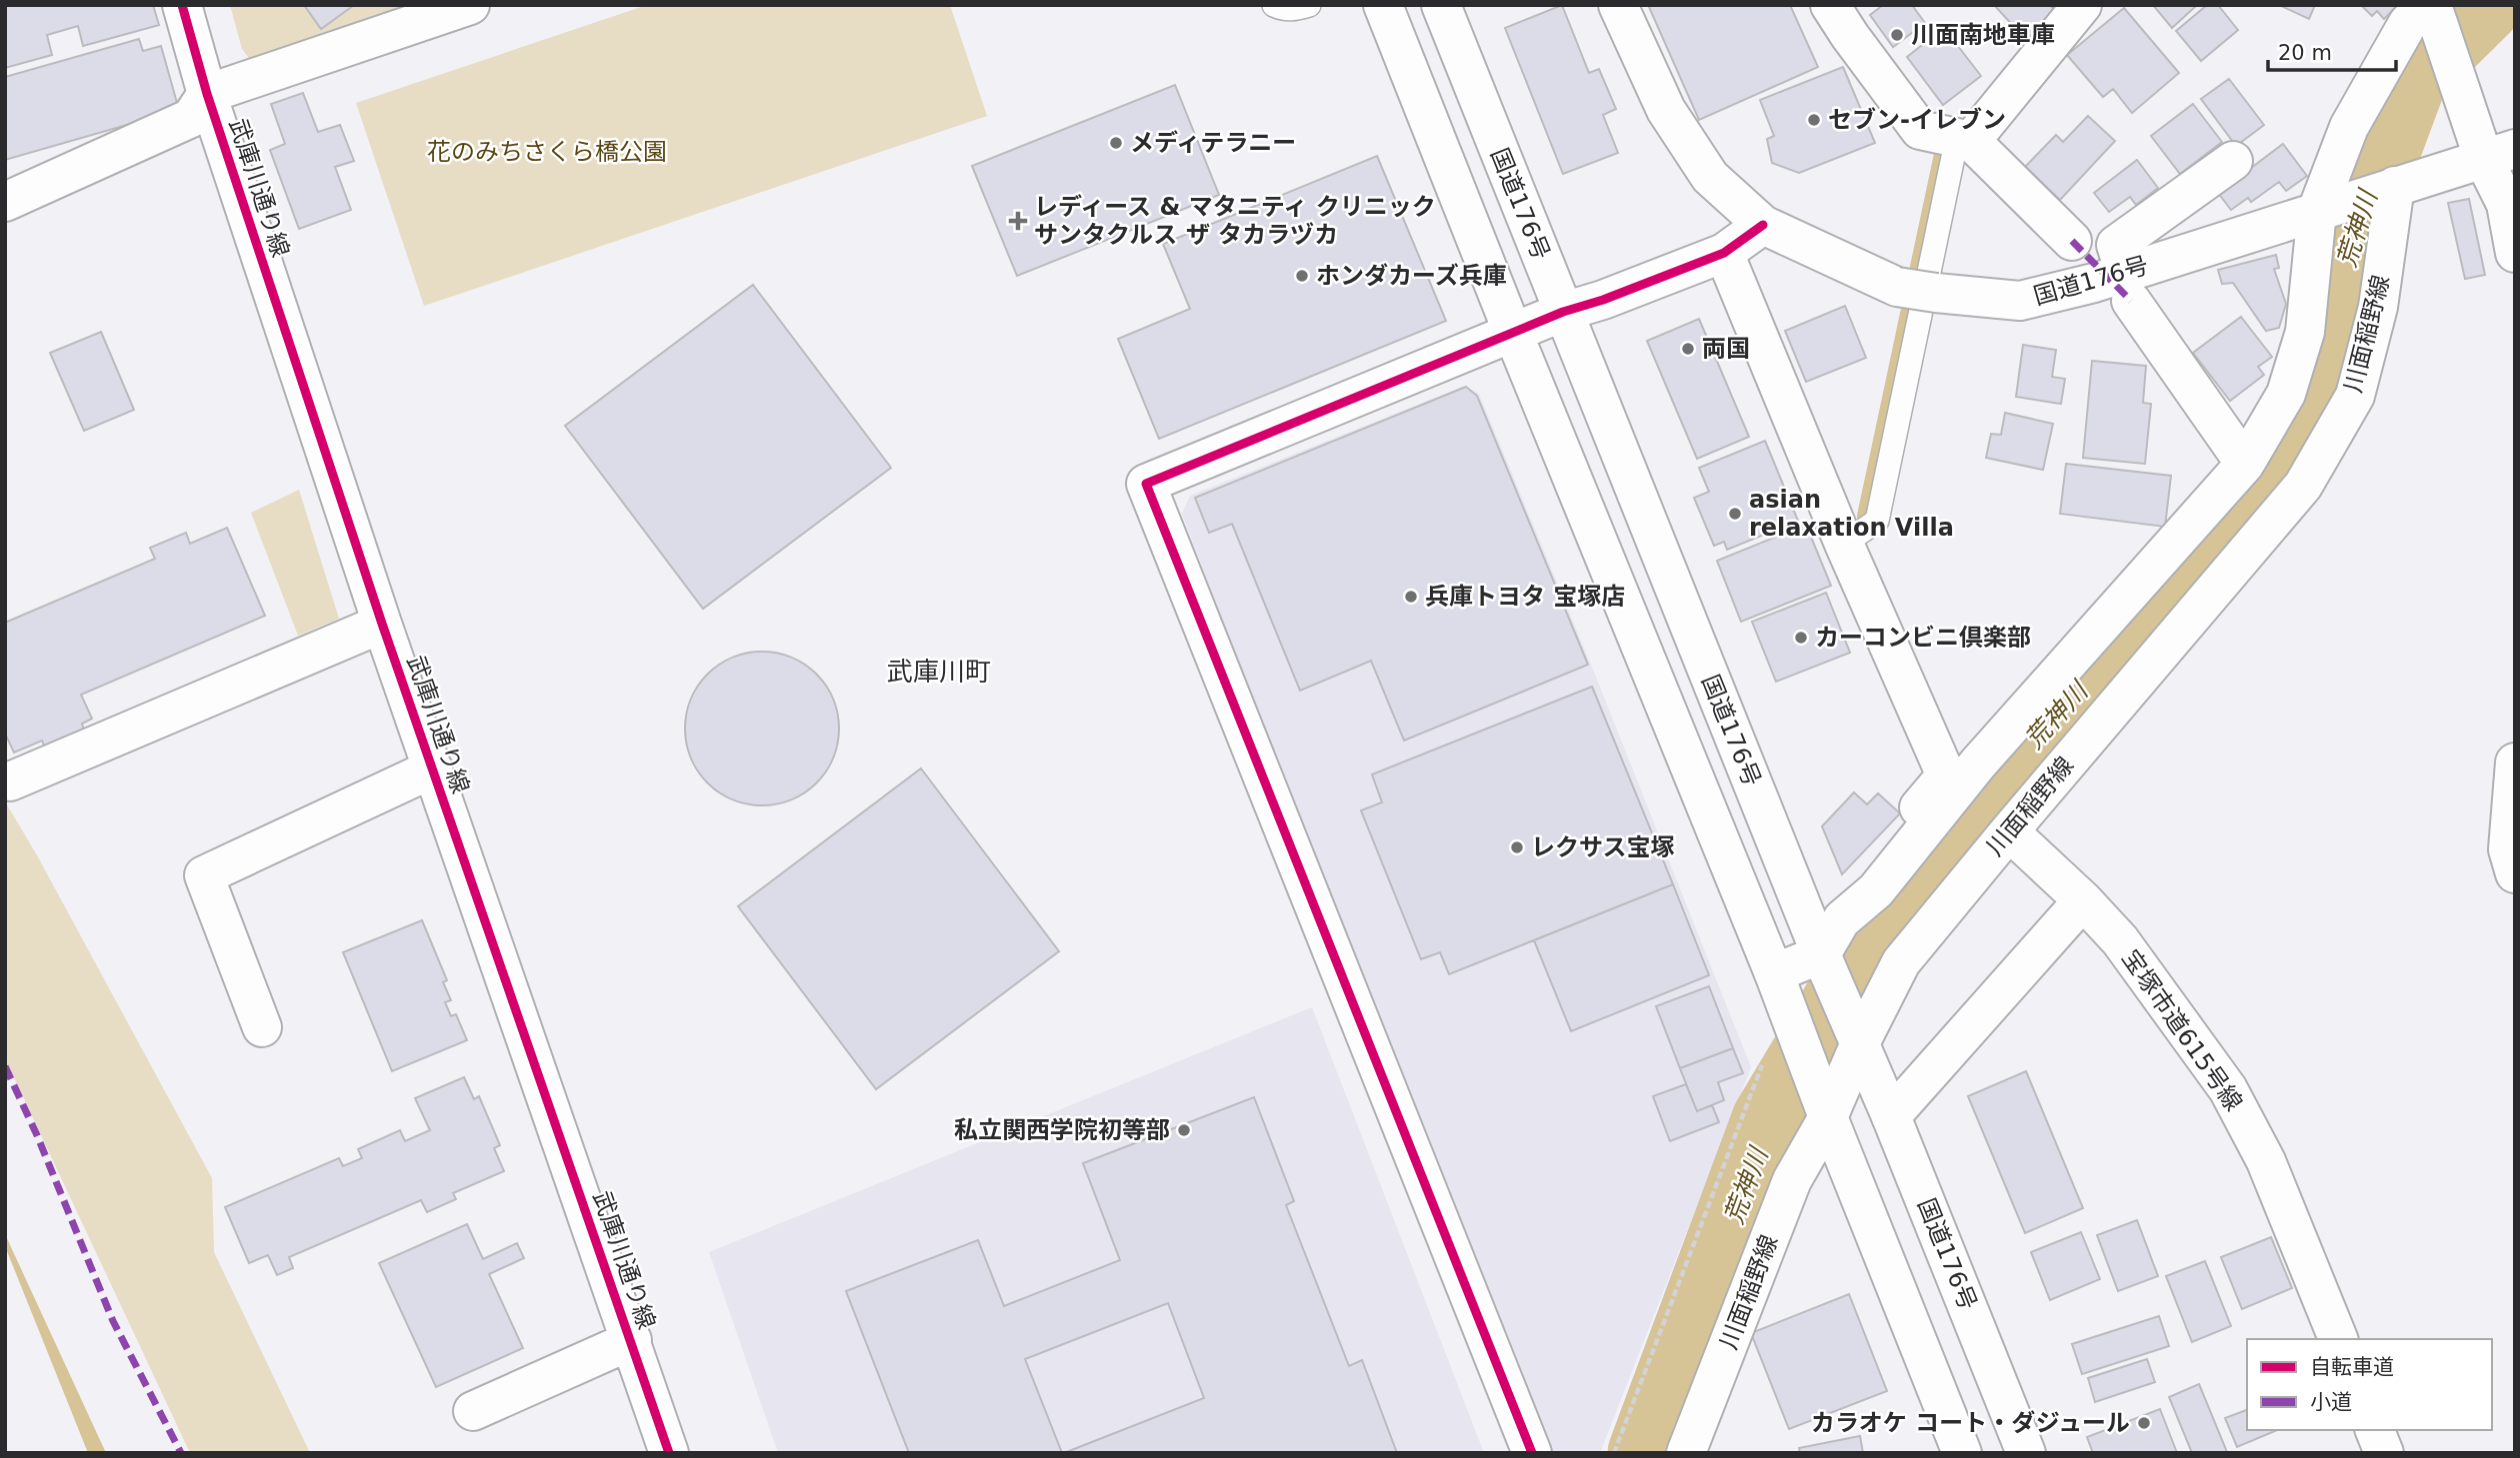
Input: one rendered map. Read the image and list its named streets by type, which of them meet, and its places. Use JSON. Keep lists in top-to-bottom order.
{
  "streets": {
    "main road": [
      "武庫川通り線",
      "国道176号",
      "川面稲野線",
      "宝塚市道615号線"
    ]
  },
  "crossings": [
    ["国道176号", "川面稲野線"],
    ["川面稲野線", "宝塚市道615号線"]
  ],
  "districts": ["武庫川町"],
  "water": ["荒神川"],
  "parks": ["花のみちさくら橋公園"],
  "places": {
    "other": [
      "川面南地車庫",
      "セブン-イレブン",
      "メディテラニー",
      "ホンダカーズ兵庫",
      "両国",
      "asian relaxation Villa",
      "兵庫トヨタ 宝塚店",
      "カーコンビニ倶楽部",
      "レクサス宝塚",
      "私立関西学院初等部",
      "カラオケ コート・ダジュール"
    ],
    "health": ["レディース & マタニティ クリニック サンタクルス ザ タカラヅカ"]
  },
  "legend": ["自転車道", "小道"],
  "scale_bar": "20 m"
}
